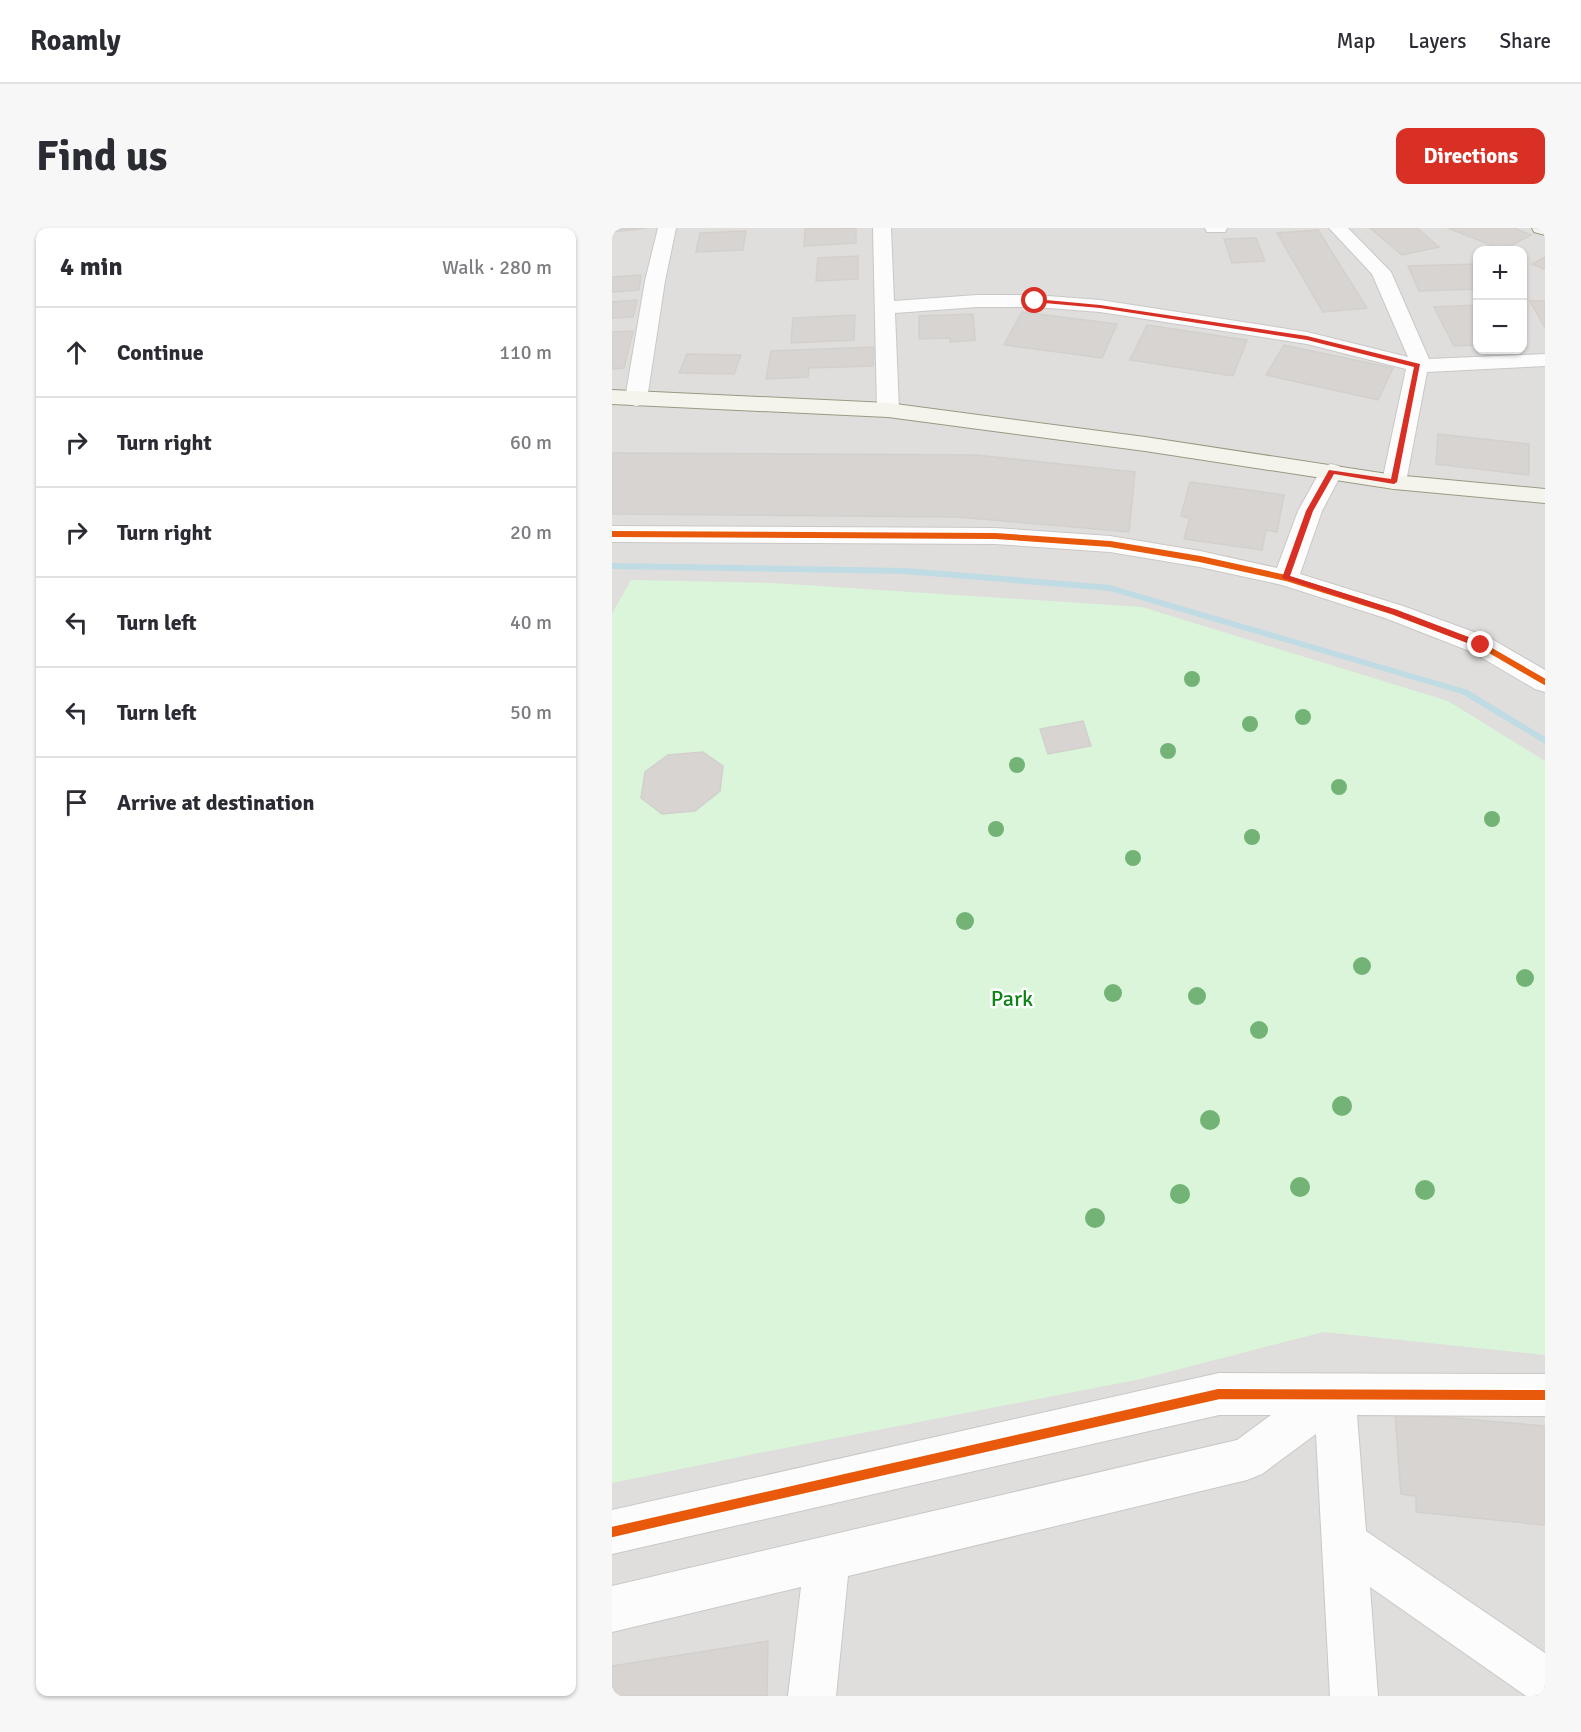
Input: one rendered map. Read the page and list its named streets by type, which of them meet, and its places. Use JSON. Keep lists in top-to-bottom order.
{
  "parks": ["Park"],
  "page": {
    "header": "Roamly",
    "nav": ["Map", "Layers", "Share"],
    "buttons": "Directions",
    "title": "Find us",
    "heading": ["4 min", "Walk · 280 m"],
    "map_buttons": ["+", "−"],
    "list": [
      ["Continue", "110 m"],
      ["Turn right", "60 m"],
      ["Turn right", "20 m"],
      ["Turn left", "40 m"],
      ["Turn left", "50 m"],
      "Arrive at destination"
    ]
  }
}
